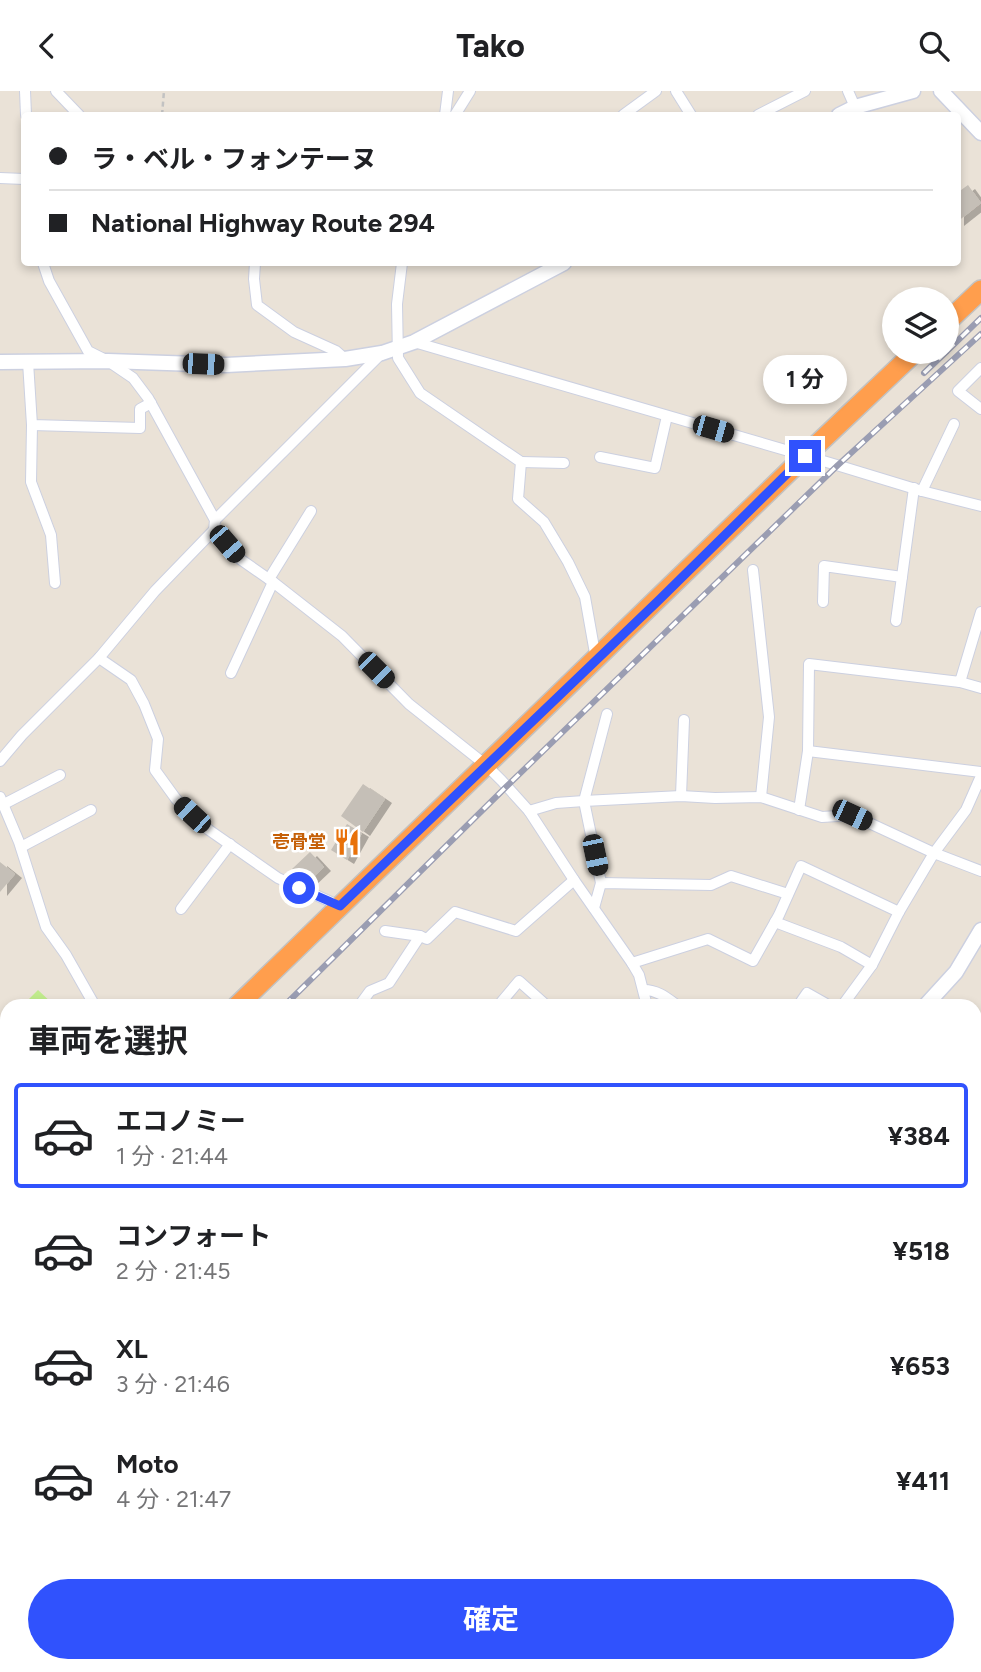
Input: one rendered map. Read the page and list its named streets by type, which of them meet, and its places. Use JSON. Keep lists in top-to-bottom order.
{
  "places": {
    "restaurant": ["壱骨堂"]
  },
  "page": {
    "header": "Tako",
    "banner": ["ラ・ベル・フォンテーヌ", "National Highway Route 294"],
    "bubble": "1 分",
    "heading": "車両を選択",
    "list": [
      {
        "name": "エコノミー",
        "note": "1 分 · 21:44",
        "value": "¥384"
      },
      {
        "name": "コンフォート",
        "note": "2 分 · 21:45",
        "value": "¥518"
      },
      {
        "name": "XL",
        "note": "3 分 · 21:46",
        "value": "¥653"
      },
      {
        "name": "Moto",
        "note": "4 分 · 21:47",
        "value": "¥411"
      }
    ],
    "buttons": "確定"
  }
}
